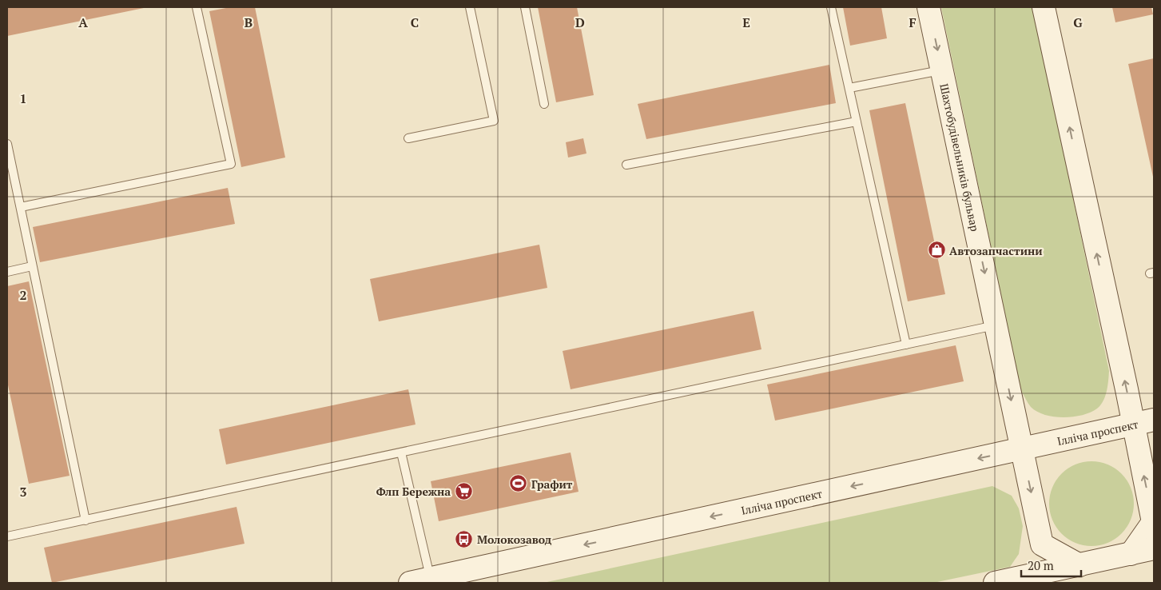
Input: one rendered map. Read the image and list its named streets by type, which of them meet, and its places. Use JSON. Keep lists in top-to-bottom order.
{
  "streets": {
    "main road": ["Шахтобудівельників бульвар", "Ілліча проспект"]
  },
  "crossings": [
    ["Шахтобудівельників бульвар", "Ілліча проспект"]
  ],
  "one_way": ["Ілліча проспект"],
  "places": {
    "shop": ["Автозапчастини"],
    "sports": ["Графит"],
    "supermarket": ["Флп Бережна"],
    "bus stop": ["Молокозавод"]
  },
  "scale_bar": "20 m",
  "grid": {
    "columns": [
      "A",
      "B",
      "C",
      "D",
      "E",
      "F",
      "G"
    ],
    "rows": ["1", "2", "3"]
  }
}
